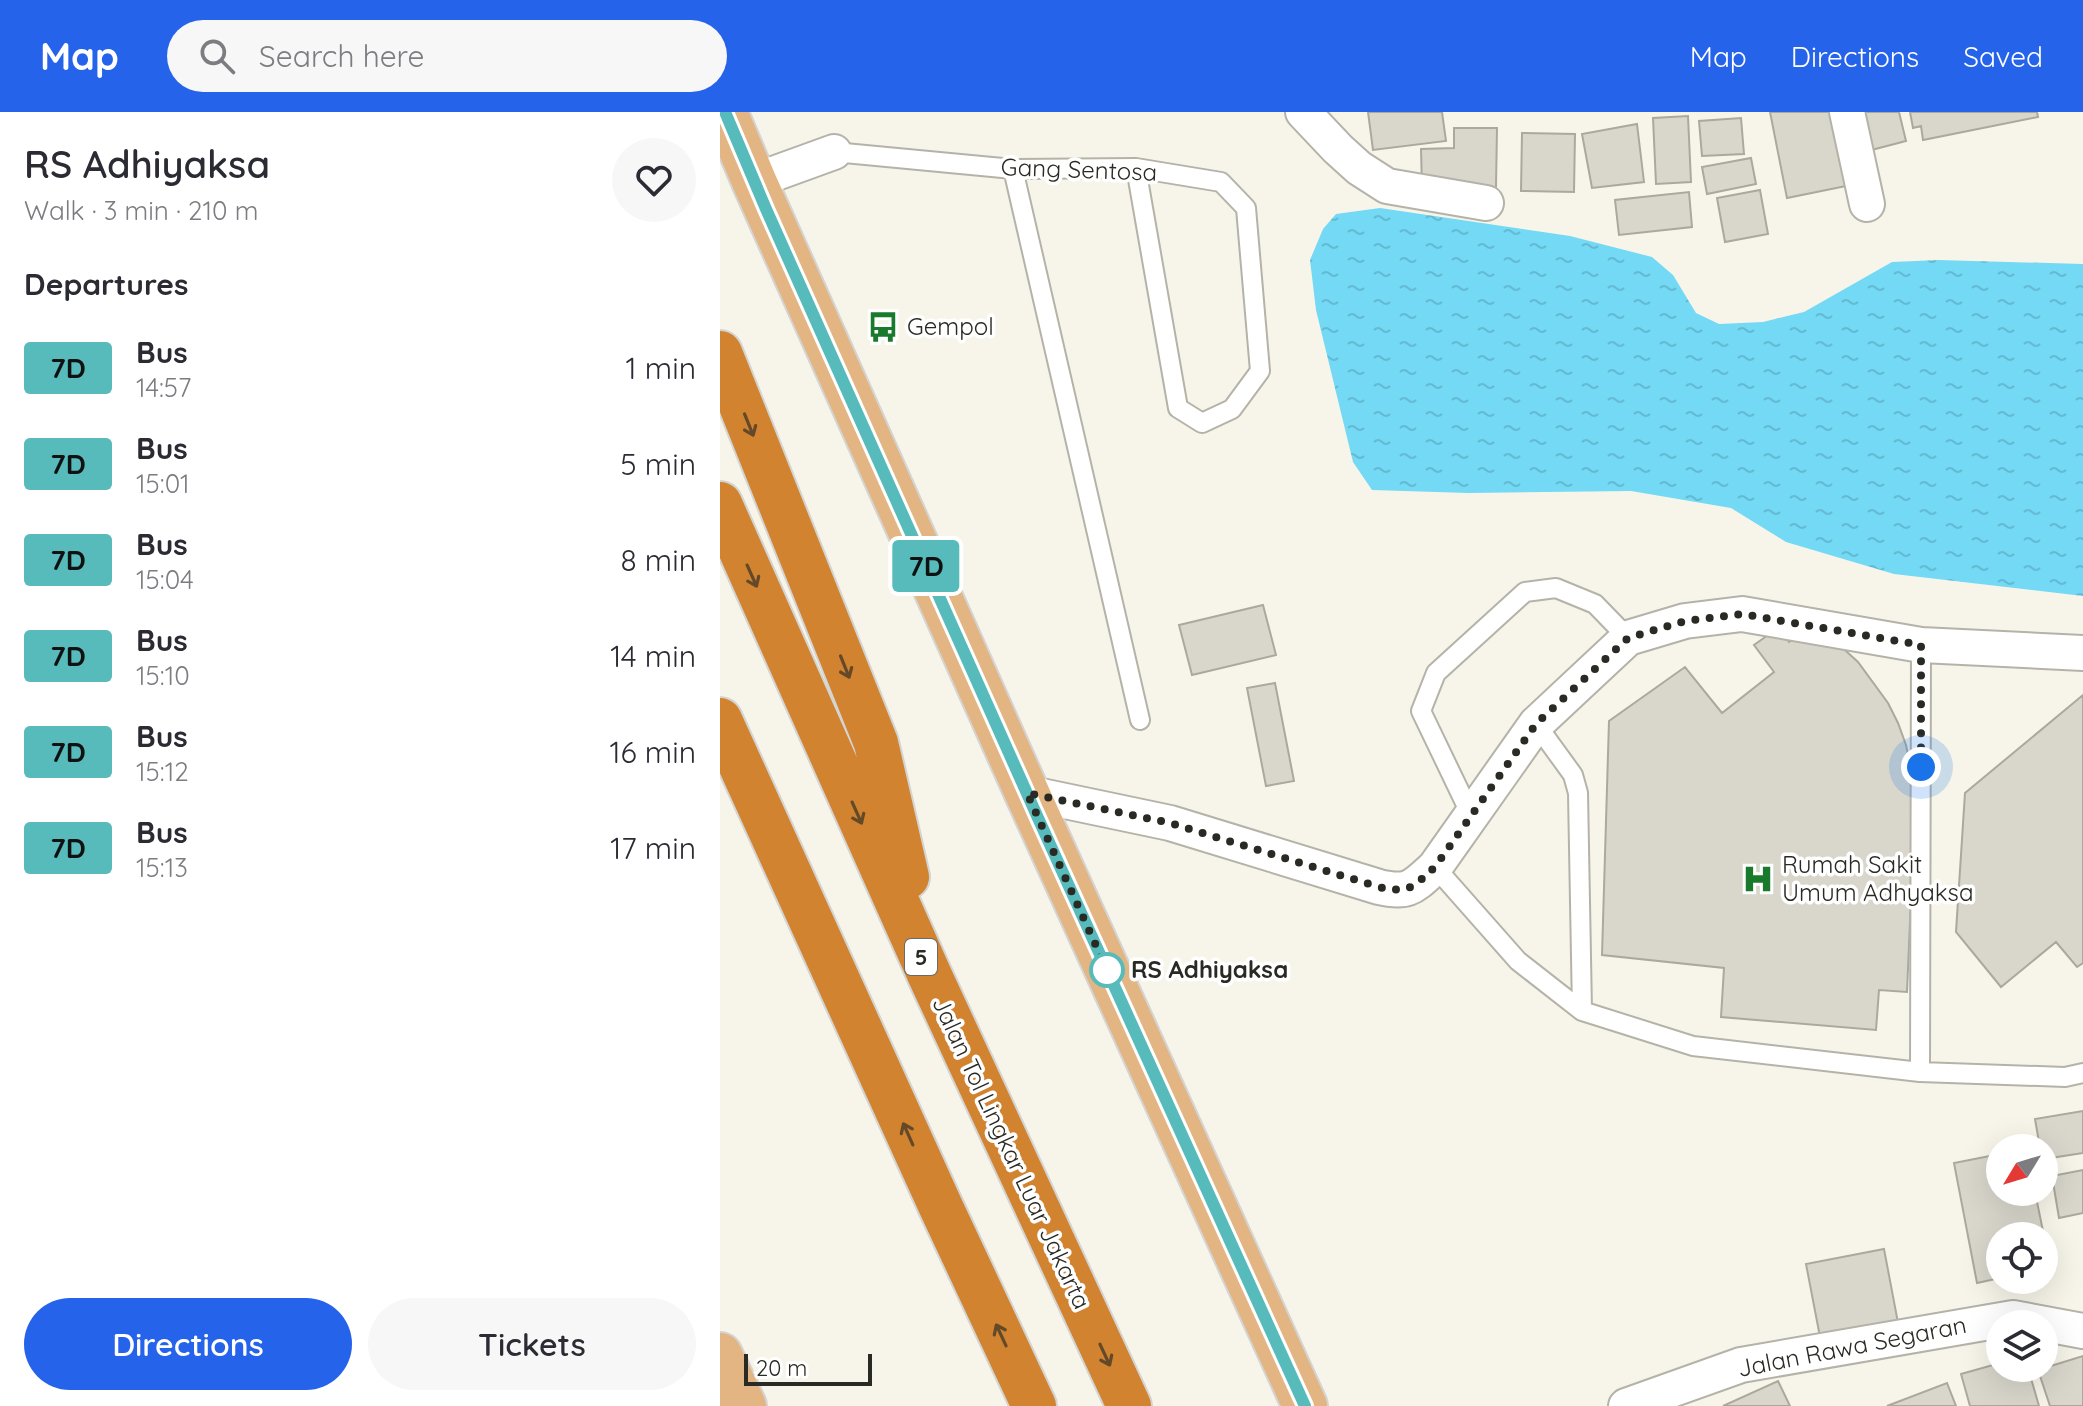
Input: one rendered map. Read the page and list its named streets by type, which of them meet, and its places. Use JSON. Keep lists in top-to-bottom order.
{
  "streets": {
    "highway": ["5", "Jalan Tol Lingkar Luar Jakarta"],
    "street": ["Jalan Rawa Segaran"],
    "lane": ["Gang Sentosa"]
  },
  "places": {
    "bus stop": ["Gempol"],
    "hospital": ["Rumah Sakit Umum Adhyaksa"],
    "other": ["RS Adhiyaksa"]
  },
  "lines": ["bus line 7D"],
  "scale_bar": "20 m",
  "north": "bottom left",
  "page": {
    "header": "Map",
    "search": "Search here",
    "nav": ["Map", "Directions", "Saved"],
    "heading": [
      ["RS Adhiyaksa", "Walk · 3 min · 210 m"],
      "Departures"
    ],
    "on_map": "7D",
    "list": [
      {
        "mark": "7D",
        "name": "Bus",
        "note": "14:57",
        "value": "1 min"
      },
      {
        "mark": "7D",
        "name": "Bus",
        "note": "15:01",
        "value": "5 min"
      },
      {
        "mark": "7D",
        "name": "Bus",
        "note": "15:04",
        "value": "8 min"
      },
      {
        "mark": "7D",
        "name": "Bus",
        "note": "15:10",
        "value": "14 min"
      },
      {
        "mark": "7D",
        "name": "Bus",
        "note": "15:12",
        "value": "16 min"
      },
      {
        "mark": "7D",
        "name": "Bus",
        "note": "15:13",
        "value": "17 min"
      }
    ],
    "buttons": ["Directions", "Tickets"],
    "scale": "20 m"
  }
}
